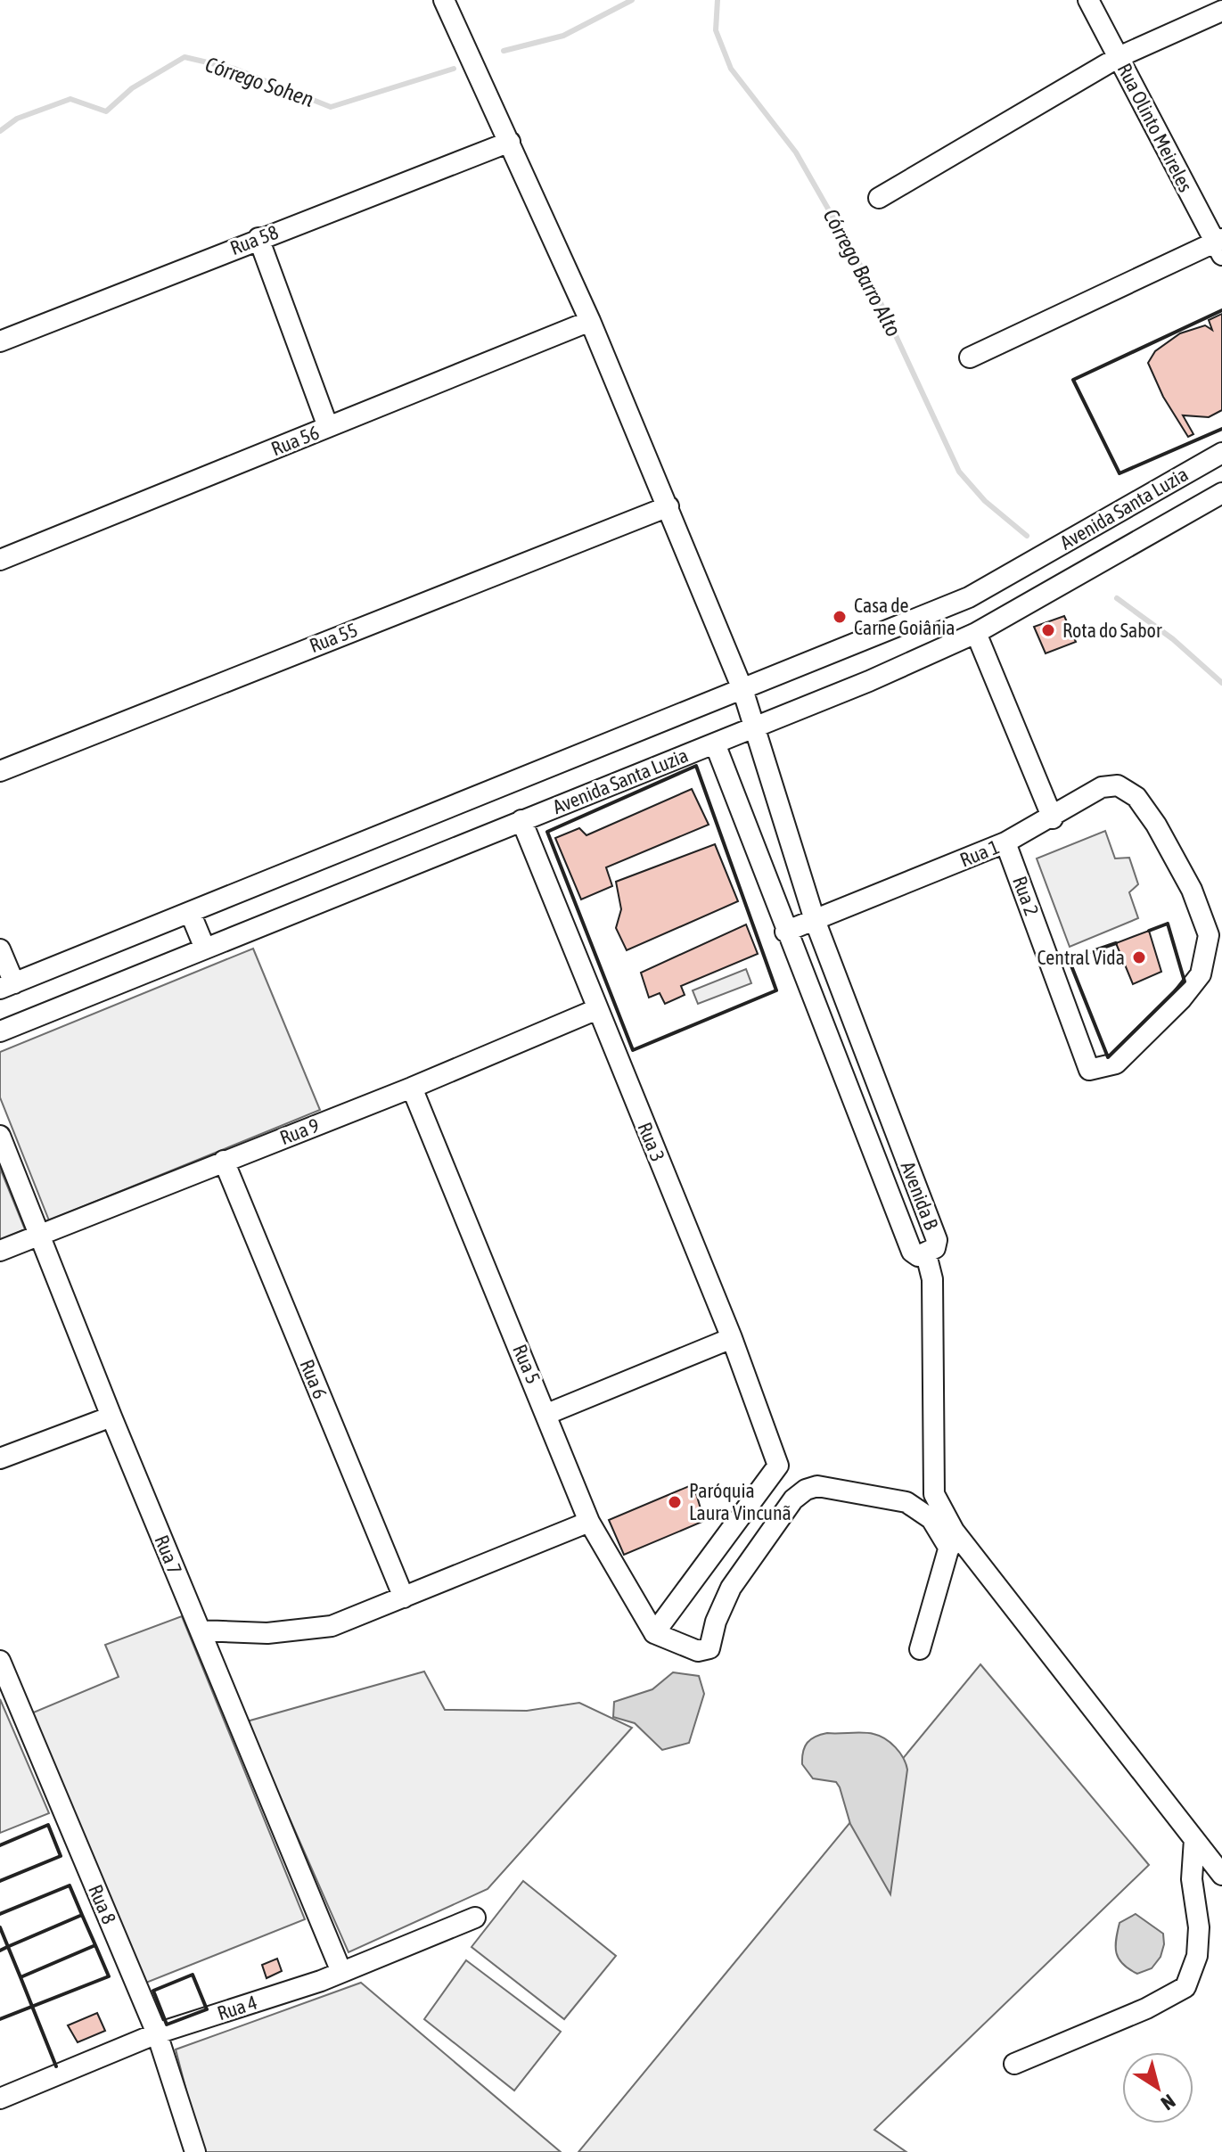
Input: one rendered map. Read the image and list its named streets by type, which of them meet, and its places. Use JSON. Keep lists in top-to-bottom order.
{
  "streets": {
    "street": [
      "Rua Olinto Meireles",
      "Rua 58",
      "Rua 56",
      "Avenida Santa Luzia",
      "Rua 55",
      "Rua 1",
      "Rua 2",
      "Rua 9",
      "Rua 3",
      "Avenida B",
      "Rua 5",
      "Rua 6",
      "Rua 7",
      "Rua 8",
      "Rua 4"
    ]
  },
  "crossings": [
    ["Rua 58", "Avenida B"],
    ["Rua 56", "Avenida B"],
    ["Avenida Santa Luzia", "Rua 3"],
    ["Avenida Santa Luzia", "Avenida B"],
    ["Rua 55", "Avenida B"],
    ["Rua 1", "Rua 2"],
    ["Rua 1", "Avenida B"],
    ["Rua 9", "Rua 3"],
    ["Rua 9", "Rua 5"],
    ["Rua 9", "Rua 6"],
    ["Rua 9", "Rua 7"],
    ["Rua 3", "Rua 5"],
    ["Rua 7", "Rua 4"],
    ["Rua 8", "Rua 4"]
  ],
  "water": ["Córrego Sohen", "Córrego Barro Alto"],
  "places": [
    "Casa de Carne Goiânia",
    "Rota do Sabor",
    "Central Vida",
    "Paróquia Laura Vincunã"
  ],
  "north": "bottom right"
}
